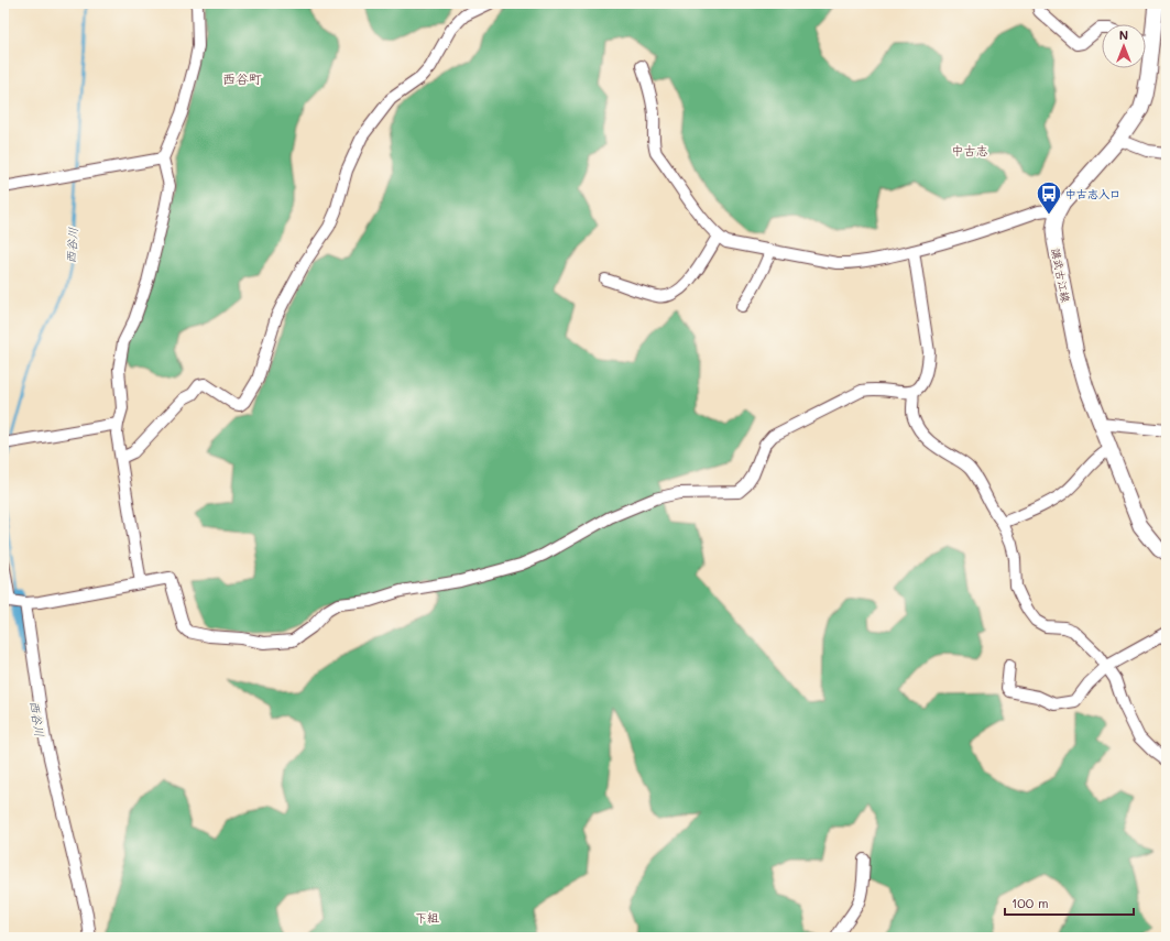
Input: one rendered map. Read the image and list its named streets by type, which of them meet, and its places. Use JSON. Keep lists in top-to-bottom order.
{
  "streets": {
    "main road": ["講武古江線"]
  },
  "districts": ["西谷町", "中古志", "下組"],
  "water": ["西谷川"],
  "places": {
    "bus stop": ["中古志入口"]
  },
  "scale_bar": "100 m",
  "north": "top"
}
